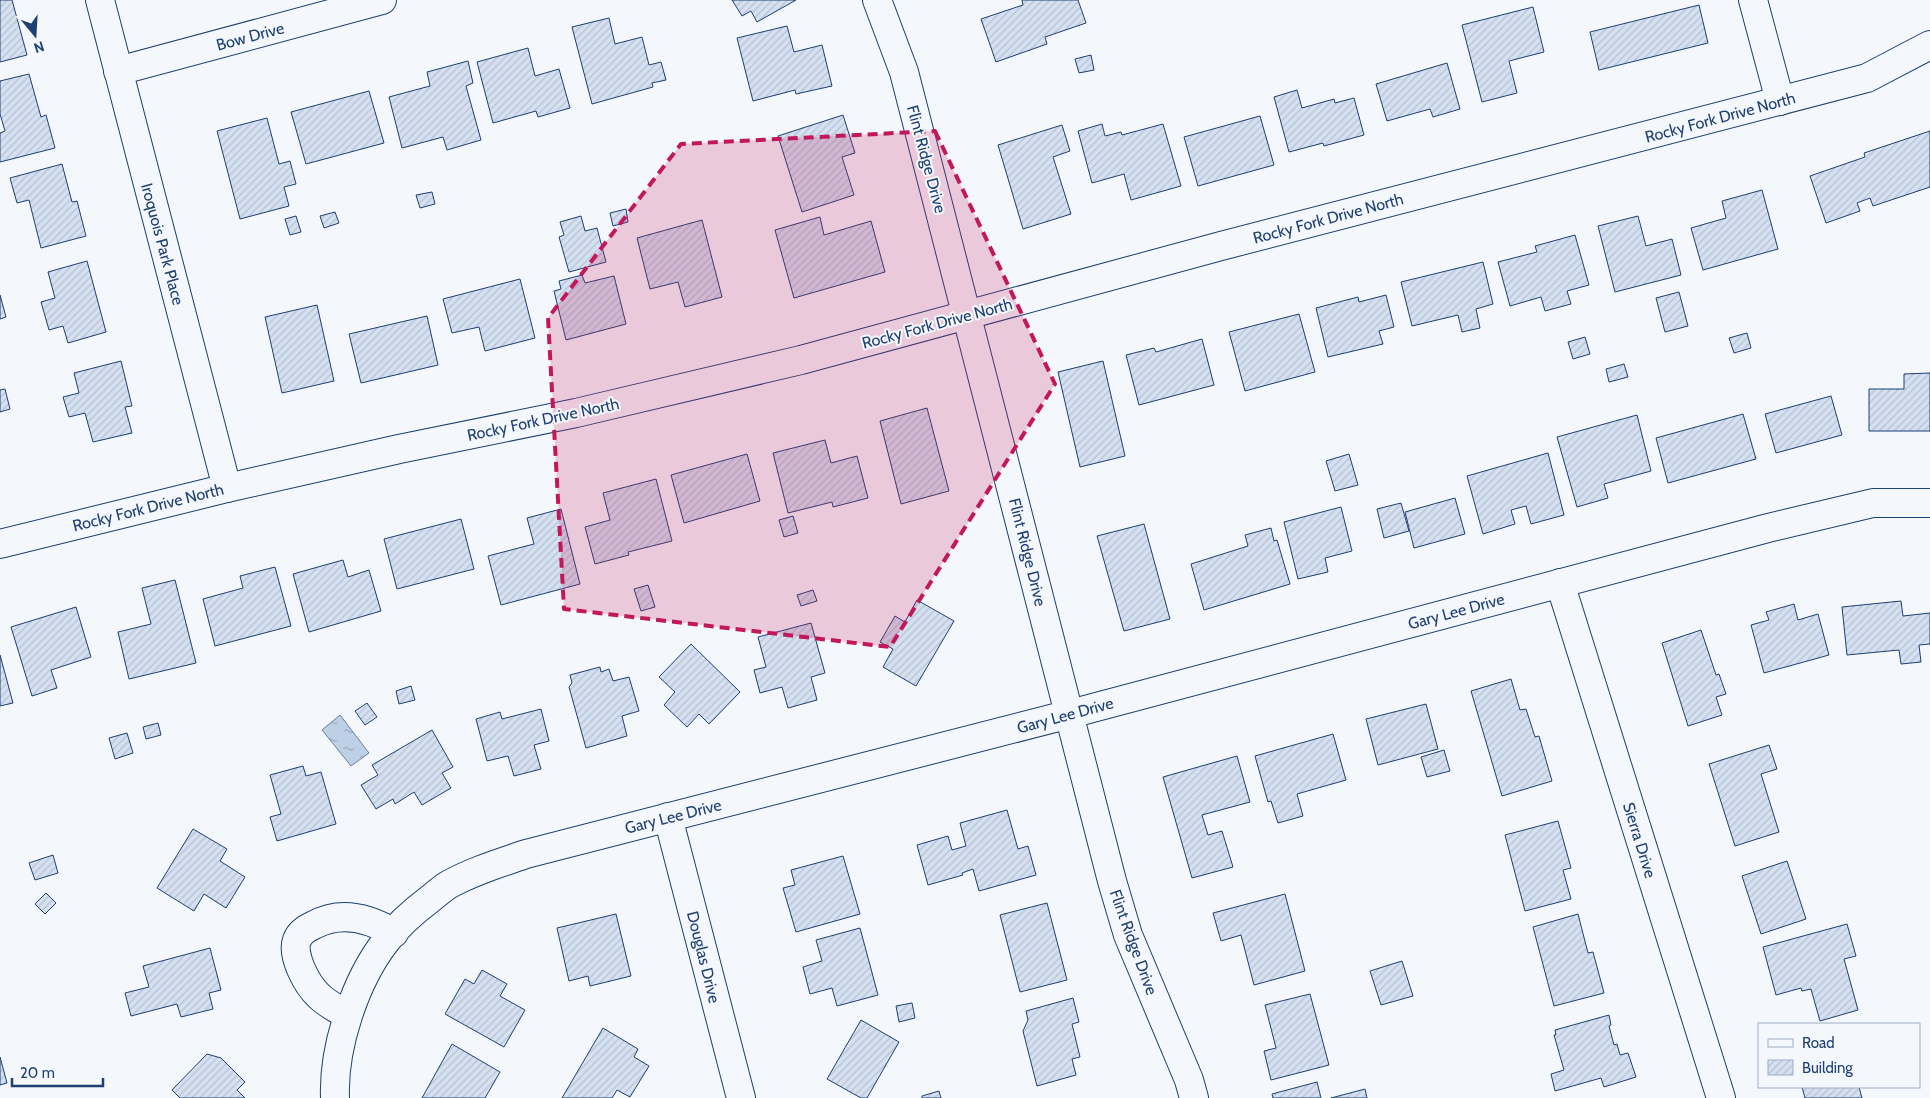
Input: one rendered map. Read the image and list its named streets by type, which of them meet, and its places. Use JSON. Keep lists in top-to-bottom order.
{
  "streets": {
    "street": [
      "Bow Drive",
      "Rocky Fork Drive North",
      "Flint Ridge Drive",
      "Iroquois Park Place",
      "Gary Lee Drive",
      "Sierra Drive",
      "Douglas Drive"
    ]
  },
  "crossings": [
    ["Bow Drive", "Iroquois Park Place"],
    ["Rocky Fork Drive North", "Flint Ridge Drive"],
    ["Rocky Fork Drive North", "Iroquois Park Place"],
    ["Flint Ridge Drive", "Gary Lee Drive"],
    ["Gary Lee Drive", "Sierra Drive"],
    ["Gary Lee Drive", "Douglas Drive"]
  ],
  "legend": ["Road", "Building"],
  "scale_bar": "20 m",
  "north": "bottom"
}
